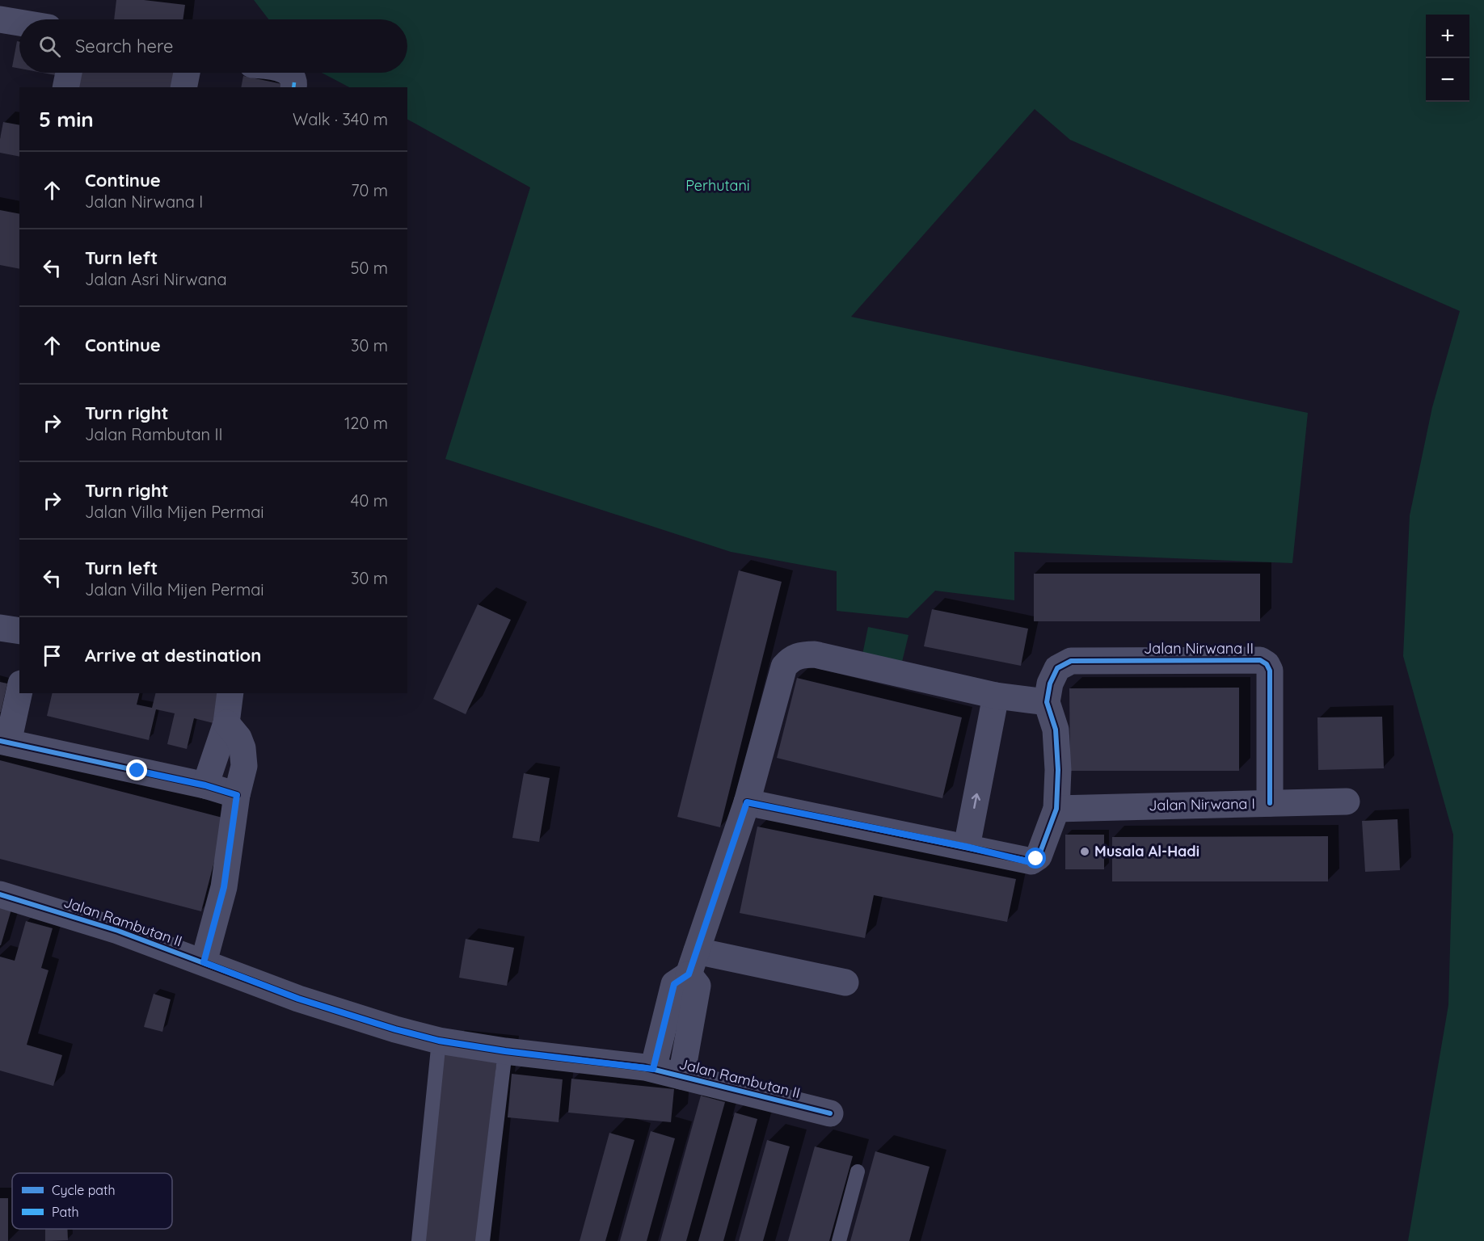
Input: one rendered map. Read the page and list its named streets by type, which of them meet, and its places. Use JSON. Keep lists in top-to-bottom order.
{
  "streets": {
    "street": ["Jalan Nirwana II", "Jalan Nirwana I", "Jalan Rambutan II"]
  },
  "crossings": [
    ["Jalan Nirwana II", "Jalan Nirwana I"]
  ],
  "parks": ["Perhutani"],
  "places": ["Musala Al-Hadi"],
  "legend": ["Cycle path", "Path"],
  "page": {
    "map_buttons": ["+", "−"],
    "search": "Search here",
    "heading": ["5 min", "Walk · 340 m"],
    "list": [
      ["Continue", "Jalan Nirwana I", "70 m"],
      ["Turn left", "Jalan Asri Nirwana", "50 m"],
      ["Continue", "30 m"],
      ["Turn right", "Jalan Rambutan II", "120 m"],
      ["Turn right", "Jalan Villa Mijen Permai", "40 m"],
      ["Turn left", "Jalan Villa Mijen Permai", "30 m"],
      "Arrive at destination"
    ]
  }
}
